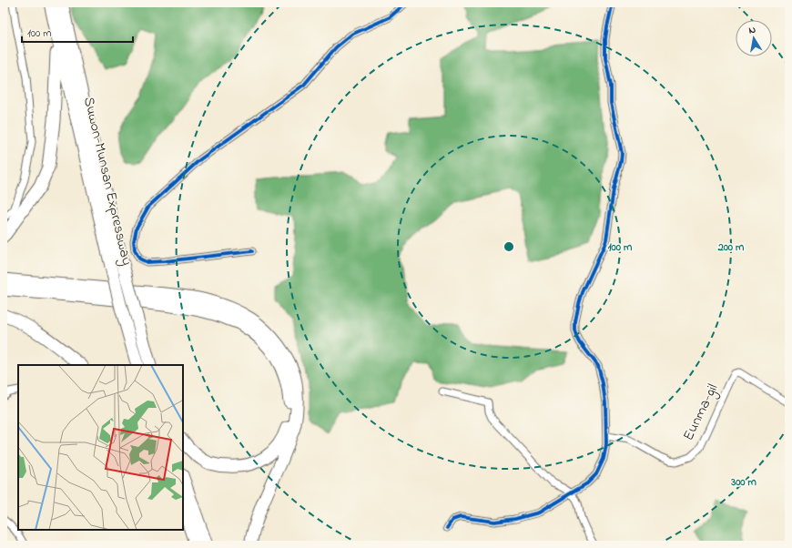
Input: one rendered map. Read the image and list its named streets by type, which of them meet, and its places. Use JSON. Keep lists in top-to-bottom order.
{
  "streets": {
    "highway": ["Suwon-Munsan Expressway"],
    "street": ["Eunma-gil"]
  },
  "scale_bar": "100 m",
  "north": "top",
  "rings": ["100 m", "200 m", "300 m"]
}
